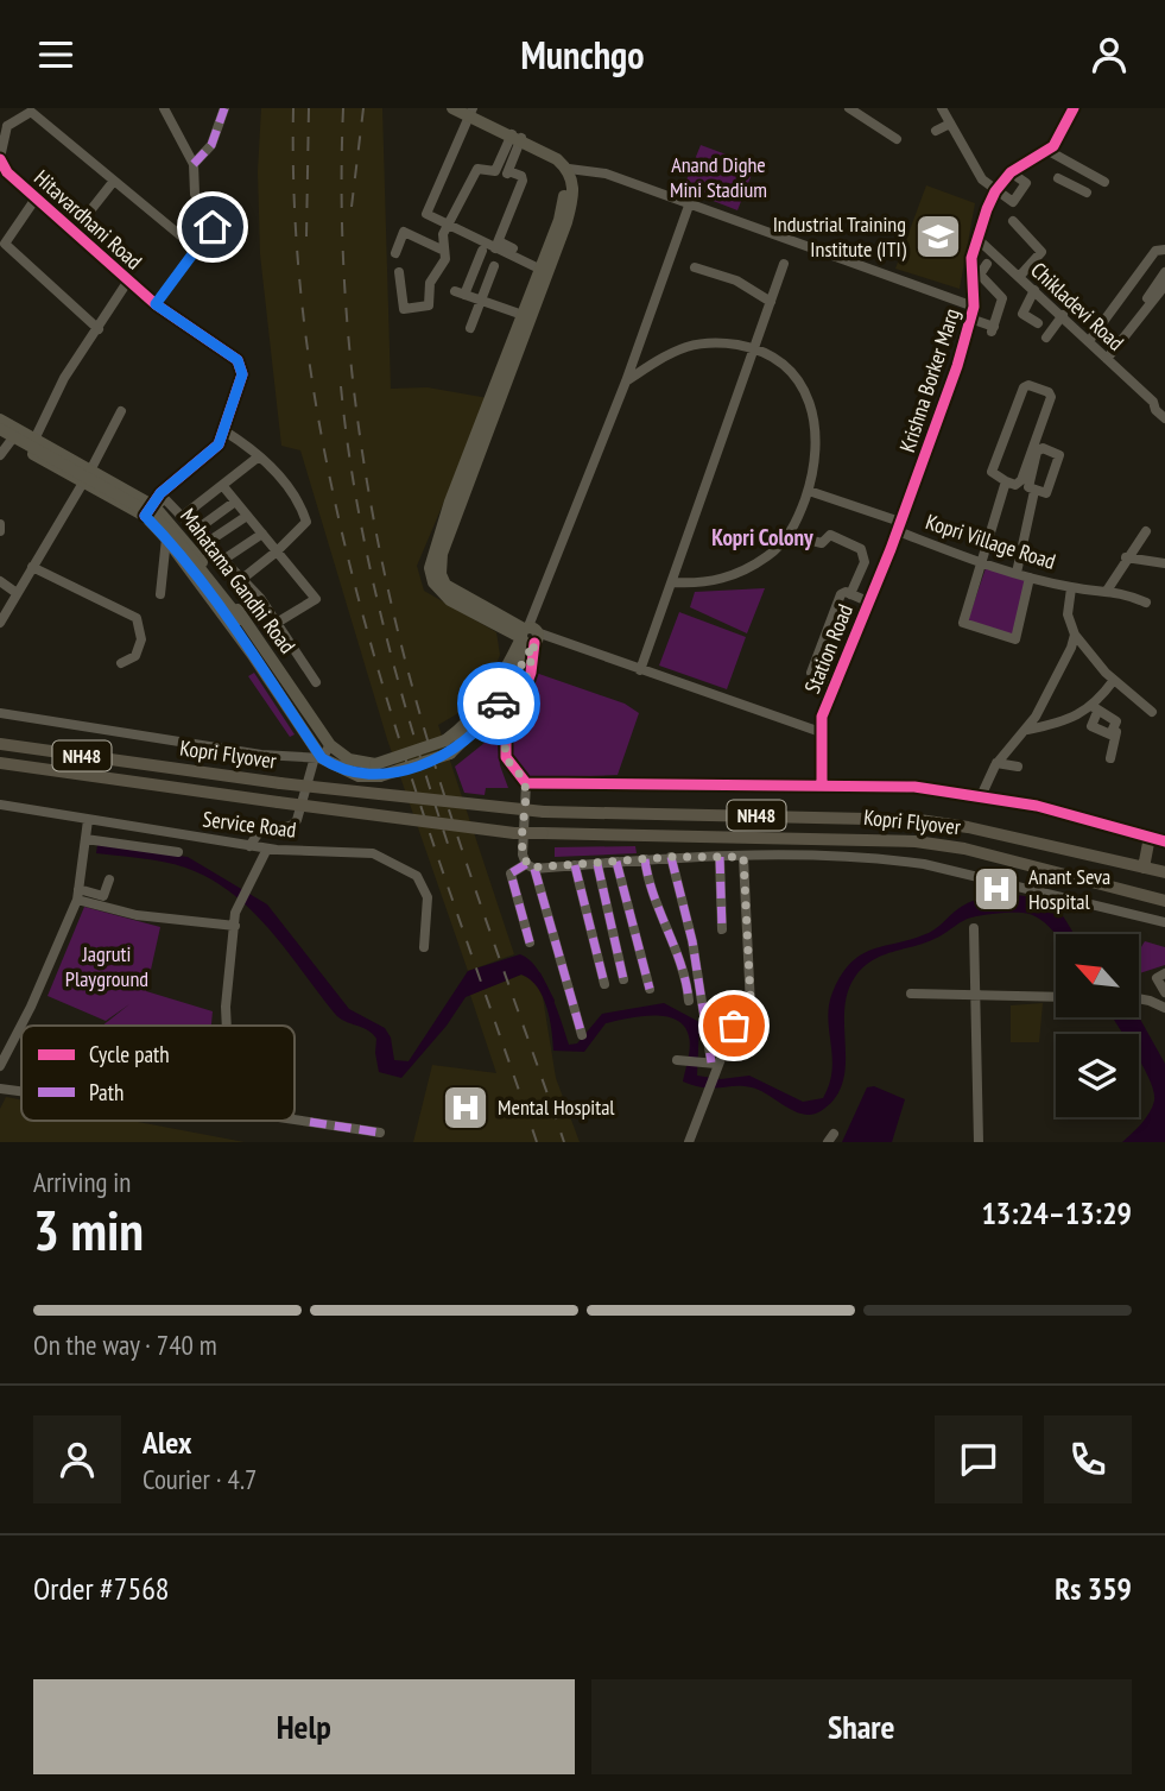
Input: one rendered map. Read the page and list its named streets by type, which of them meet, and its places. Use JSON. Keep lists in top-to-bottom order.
{
  "streets": {
    "highway": ["Kopri Flyover", "NH48"],
    "main road": ["Mahatama Gandhi Road"],
    "street": [
      "Hitavardhani Road",
      "Chikladevi Road",
      "Krishna Borker Marg",
      "Kopri Village Road",
      "Station Road",
      "Service Road"
    ]
  },
  "crossings": [
    ["Hitavardhani Road", "Mahatama Gandhi Road"],
    ["Chikladevi Road", "Krishna Borker Marg"],
    ["Krishna Borker Marg", "Kopri Village Road"],
    ["Krishna Borker Marg", "Station Road"],
    ["Kopri Village Road", "Station Road"],
    ["Kopri Flyover", "NH48"]
  ],
  "districts": ["Kopri Colony"],
  "parks": ["Anand Dighe Mini Stadium", "Jagruti Playground"],
  "places": {
    "school or university": ["Industrial Training Institute (ITI)"],
    "hospital": ["Anant Seva Hospital", "Mental Hospital"]
  },
  "legend": ["Cycle path", "Path"],
  "north": "top left",
  "page": {
    "header": "Munchgo",
    "heading": ["3 min", "Arriving in", "13:24–13:29"],
    "panel": [
      "Alex",
      "Courier · 4.7",
      "Order #7568",
      "Rs 359"
    ],
    "bar": "On the way · 740 m",
    "buttons": ["Help", "Share"]
  }
}
